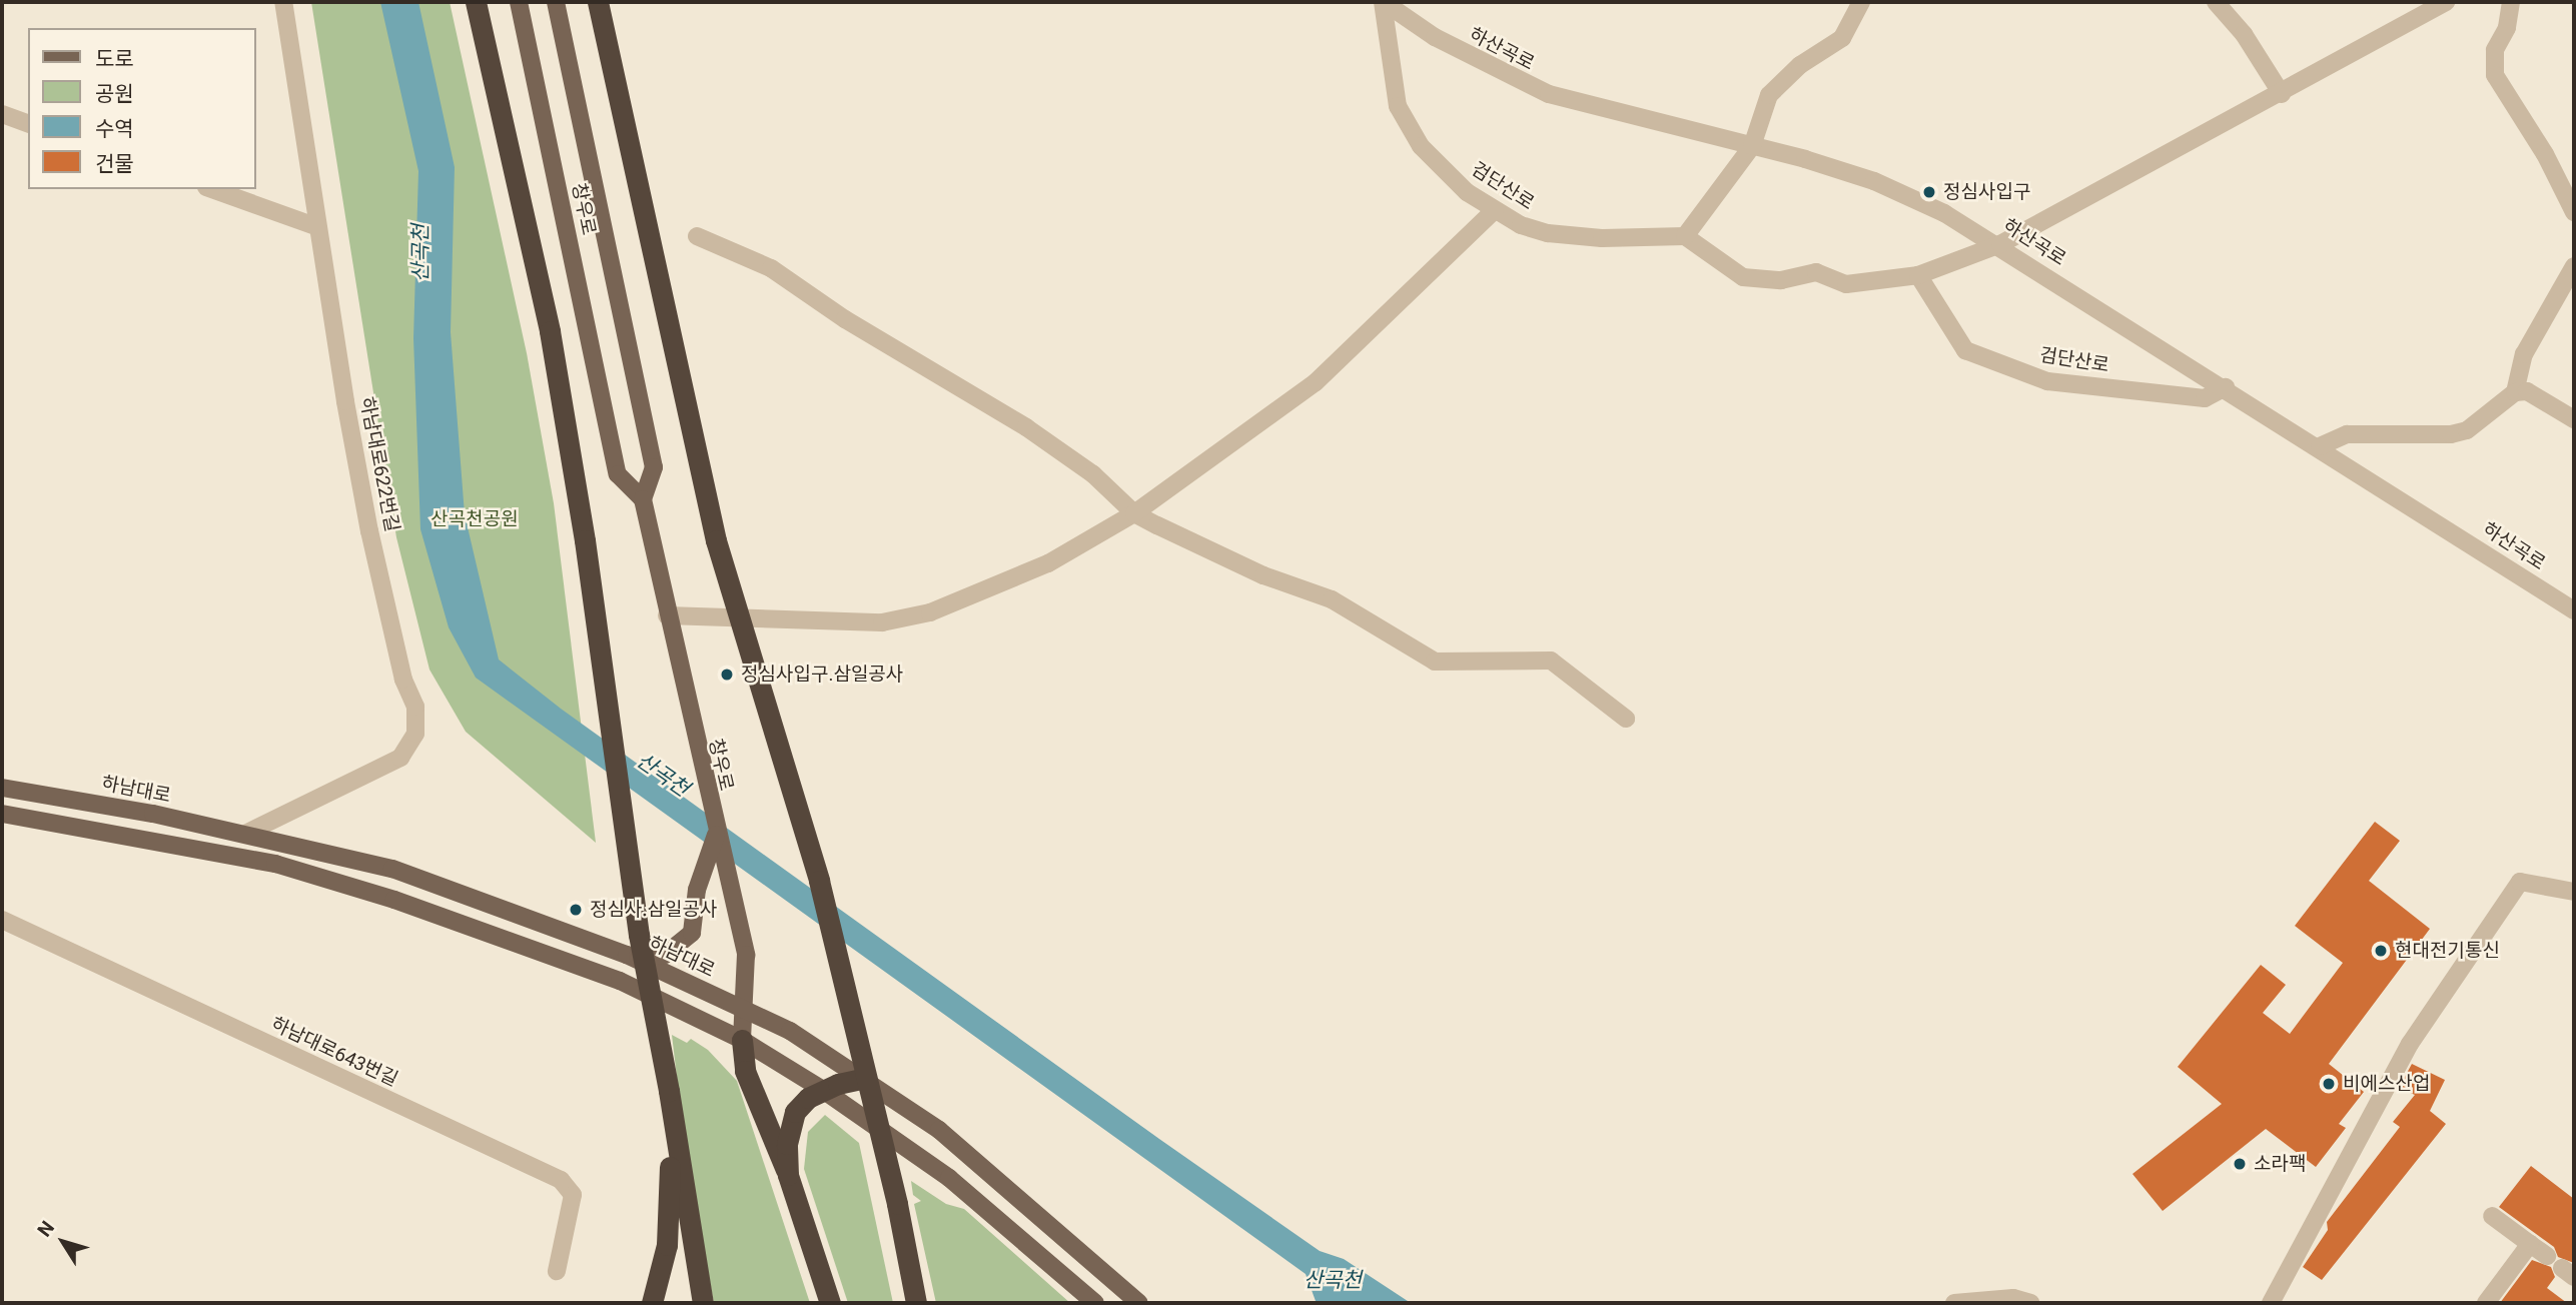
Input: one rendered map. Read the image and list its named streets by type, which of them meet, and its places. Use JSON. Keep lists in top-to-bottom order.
{
  "streets": {
    "main road": ["창우로", "하남대로"],
    "street": [
      "하산곡로",
      "검단산로",
      "하남대로622번길",
      "하남대로643번길"
    ]
  },
  "crossings": [
    ["하산곡로", "검단산로"],
    ["창우로", "하남대로"],
    ["하남대로622번길", "하남대로"]
  ],
  "water": ["산곡천"],
  "parks": ["산곡천공원"],
  "places": [
    "정심사입구",
    "정심사입구.삼일공사",
    "정심사.삼일공사",
    "현대전기통신",
    "비에스산업",
    "소라팩"
  ],
  "legend": [
    "도로",
    "공원",
    "수역",
    "건물"
  ],
  "north": "top left"
}
